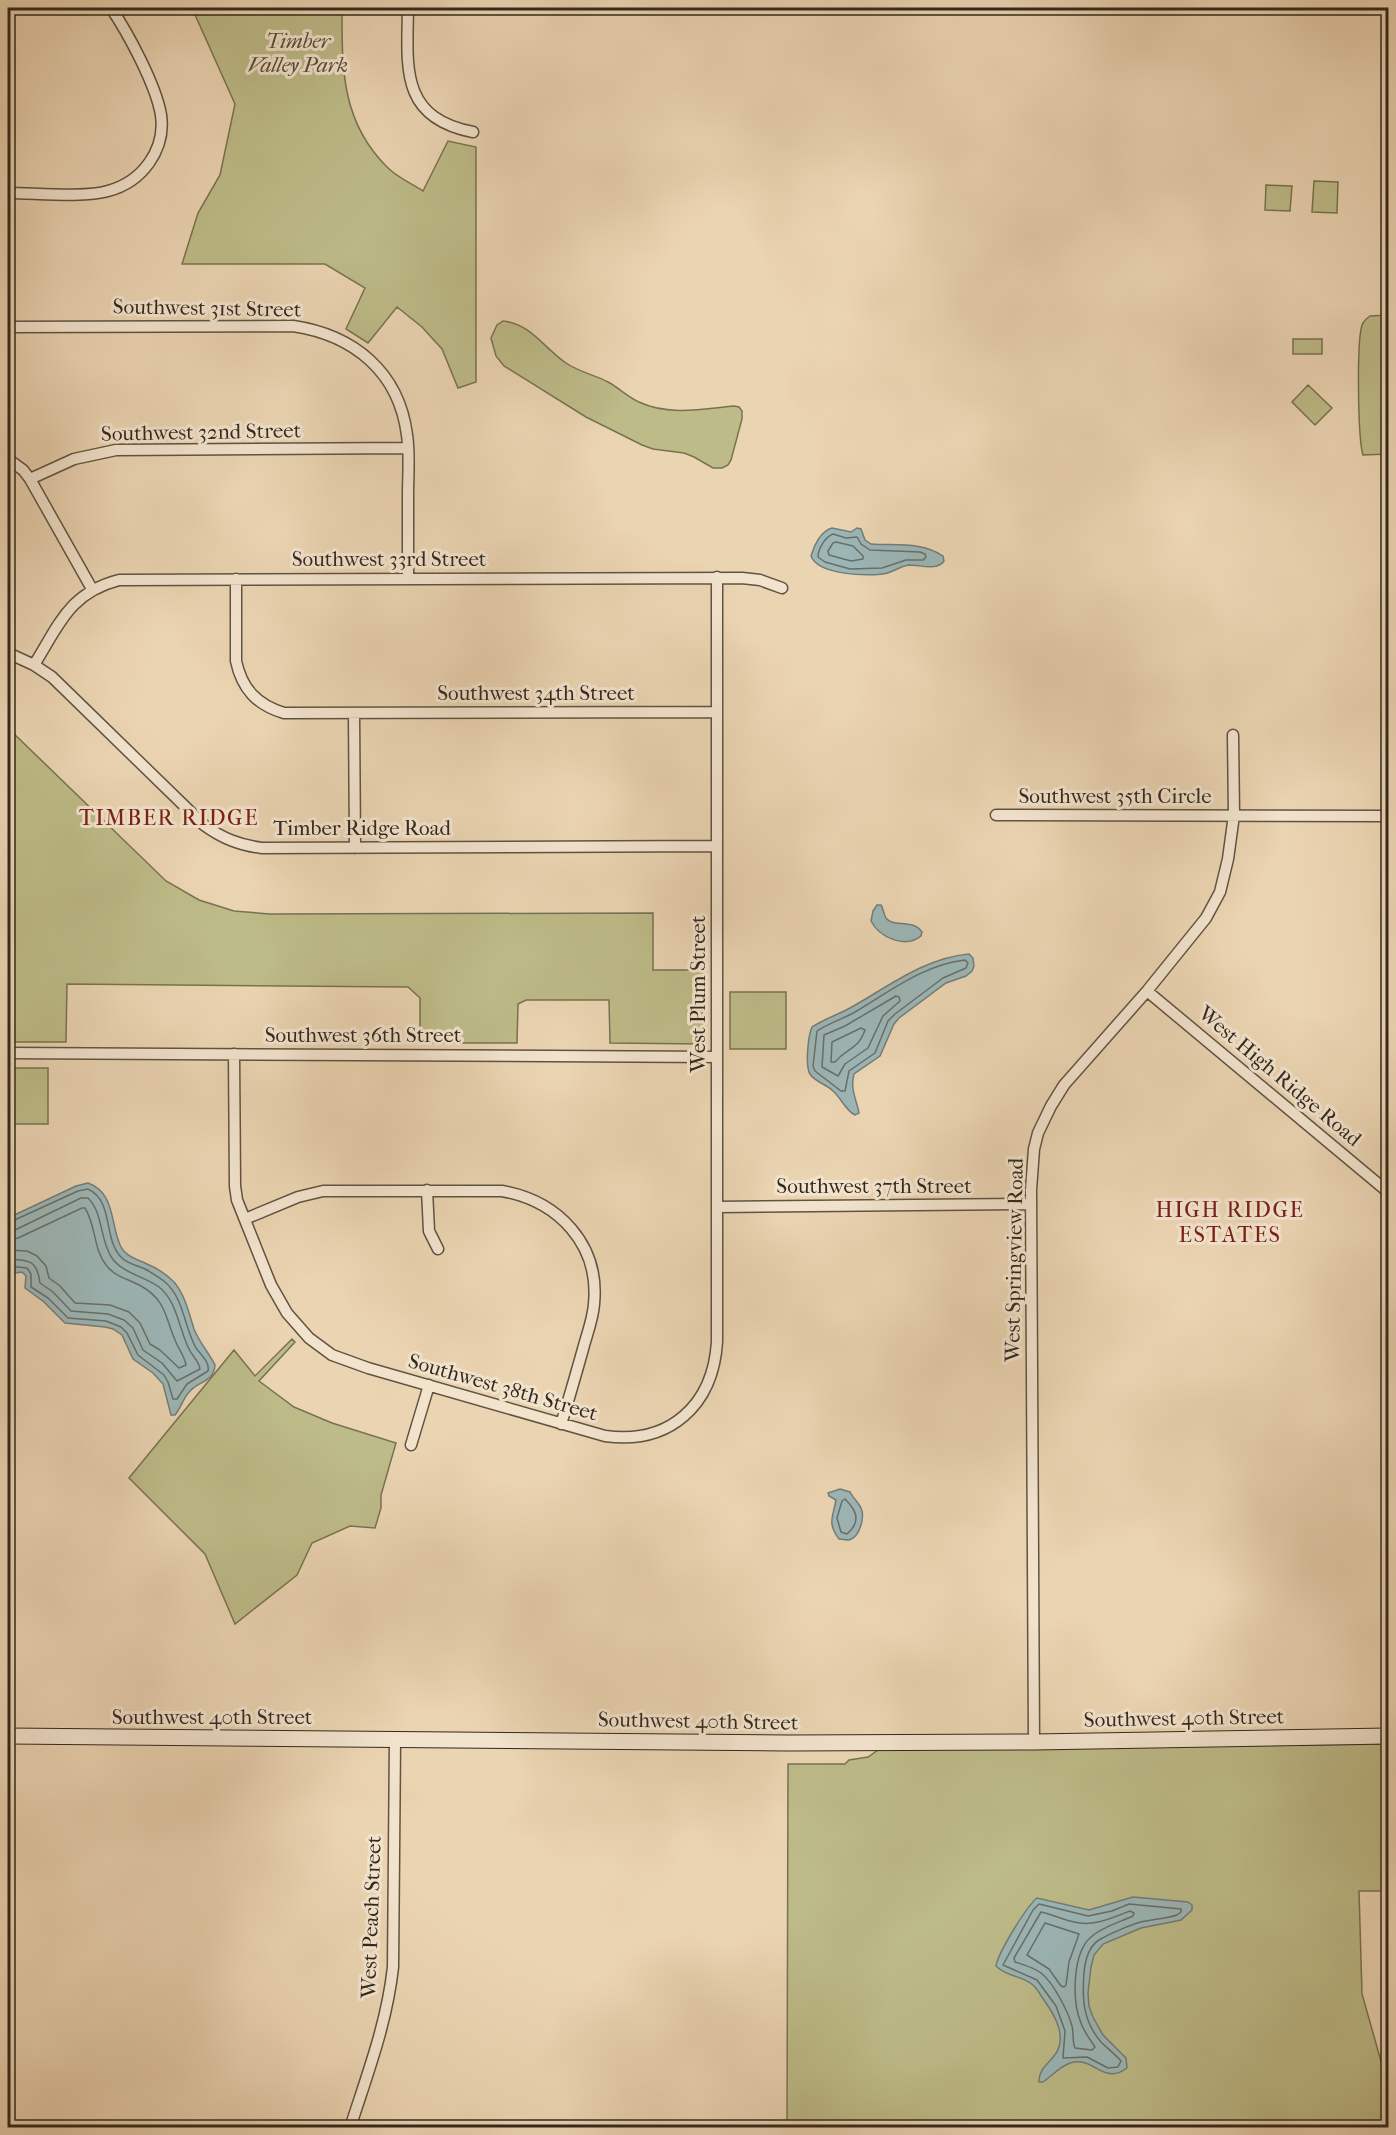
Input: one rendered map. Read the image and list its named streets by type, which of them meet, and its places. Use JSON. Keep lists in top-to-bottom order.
{
  "streets": {
    "main road": ["Southwest 40th Street"],
    "street": [
      "Southwest 31st Street",
      "Southwest 32nd Street",
      "Southwest 33rd Street",
      "Southwest 34th Street",
      "Southwest 35th Circle",
      "Timber Ridge Road",
      "West Plum Street",
      "Southwest 36th Street",
      "West High Ridge Road",
      "Southwest 37th Street",
      "West Springview Road",
      "Southwest 38th Street",
      "West Peach Street"
    ]
  },
  "crossings": [
    ["Southwest 31st Street", "Southwest 32nd Street"],
    ["Southwest 33rd Street", "Southwest 34th Street"],
    ["Southwest 33rd Street", "Timber Ridge Road"],
    ["Southwest 33rd Street", "West Plum Street"],
    ["Southwest 34th Street", "West Plum Street"],
    ["Southwest 35th Circle", "West Springview Road"],
    ["Timber Ridge Road", "West Plum Street"],
    ["West Plum Street", "Southwest 36th Street"],
    ["West Plum Street", "Southwest 37th Street"],
    ["West Plum Street", "Southwest 38th Street"],
    ["Southwest 36th Street", "Southwest 38th Street"],
    ["West High Ridge Road", "West Springview Road"],
    ["Southwest 37th Street", "West Springview Road"],
    ["West Springview Road", "Southwest 40th Street"],
    ["Southwest 40th Street", "West Peach Street"]
  ],
  "districts": ["TIMBER RIDGE", "HIGH RIDGE ESTATES"],
  "parks": ["Timber Valley Park"]
}
